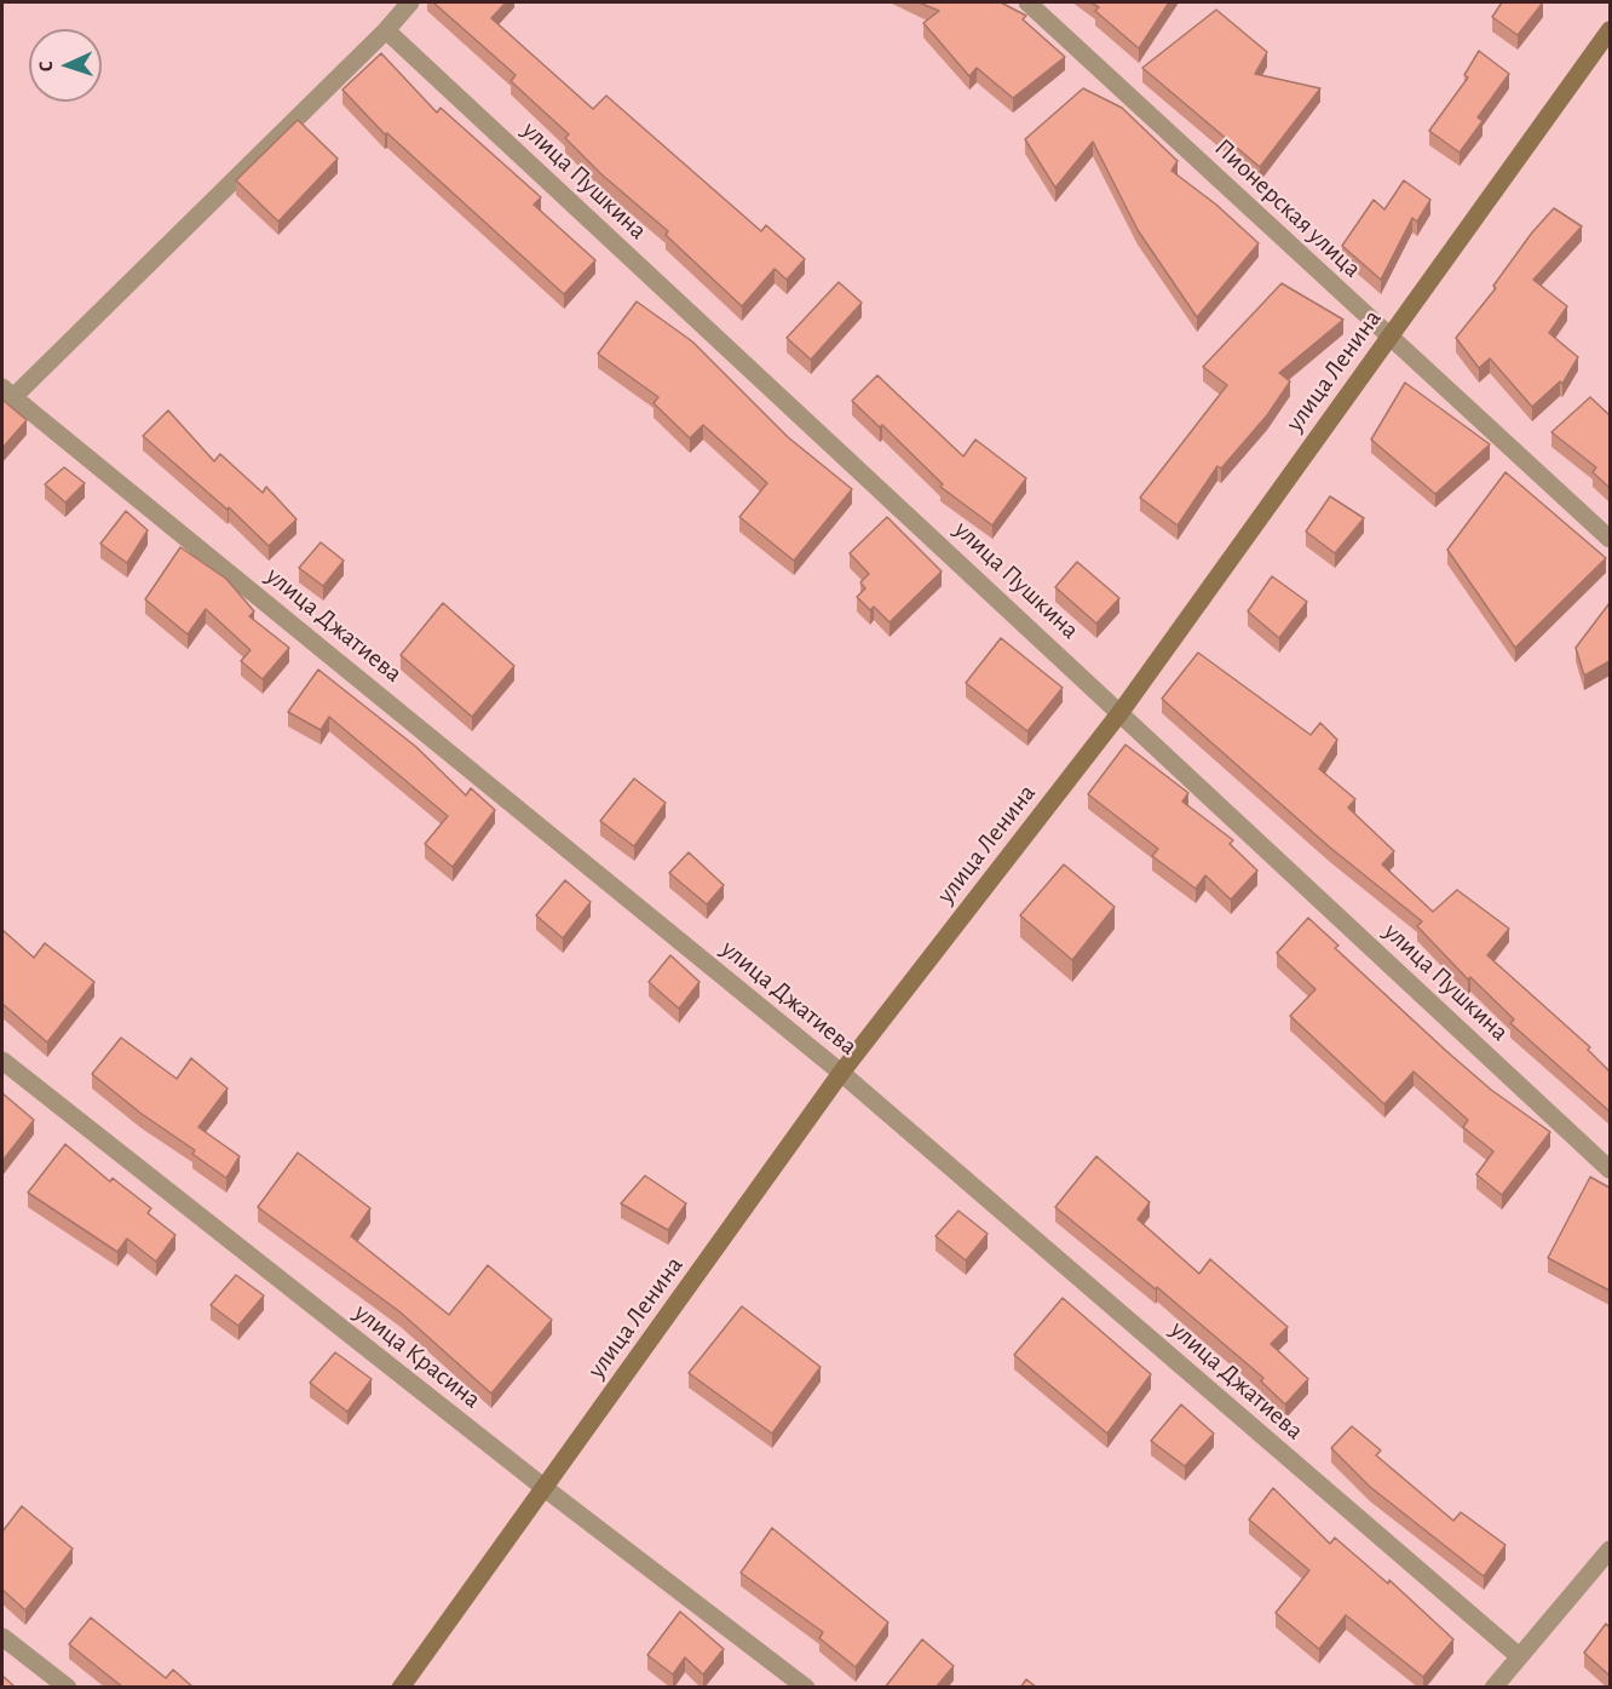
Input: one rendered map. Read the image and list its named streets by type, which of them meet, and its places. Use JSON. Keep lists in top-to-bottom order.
{
  "streets": {
    "street": [
      "улица Пушкина",
      "Пионерская улица",
      "улица Ленина",
      "улица Джатиева",
      "улица Красина"
    ]
  },
  "crossings": [
    ["улица Пушкина", "улица Ленина"],
    ["Пионерская улица", "улица Ленина"],
    ["улица Ленина", "улица Джатиева"],
    ["улица Ленина", "улица Красина"]
  ],
  "north": "left"
}
